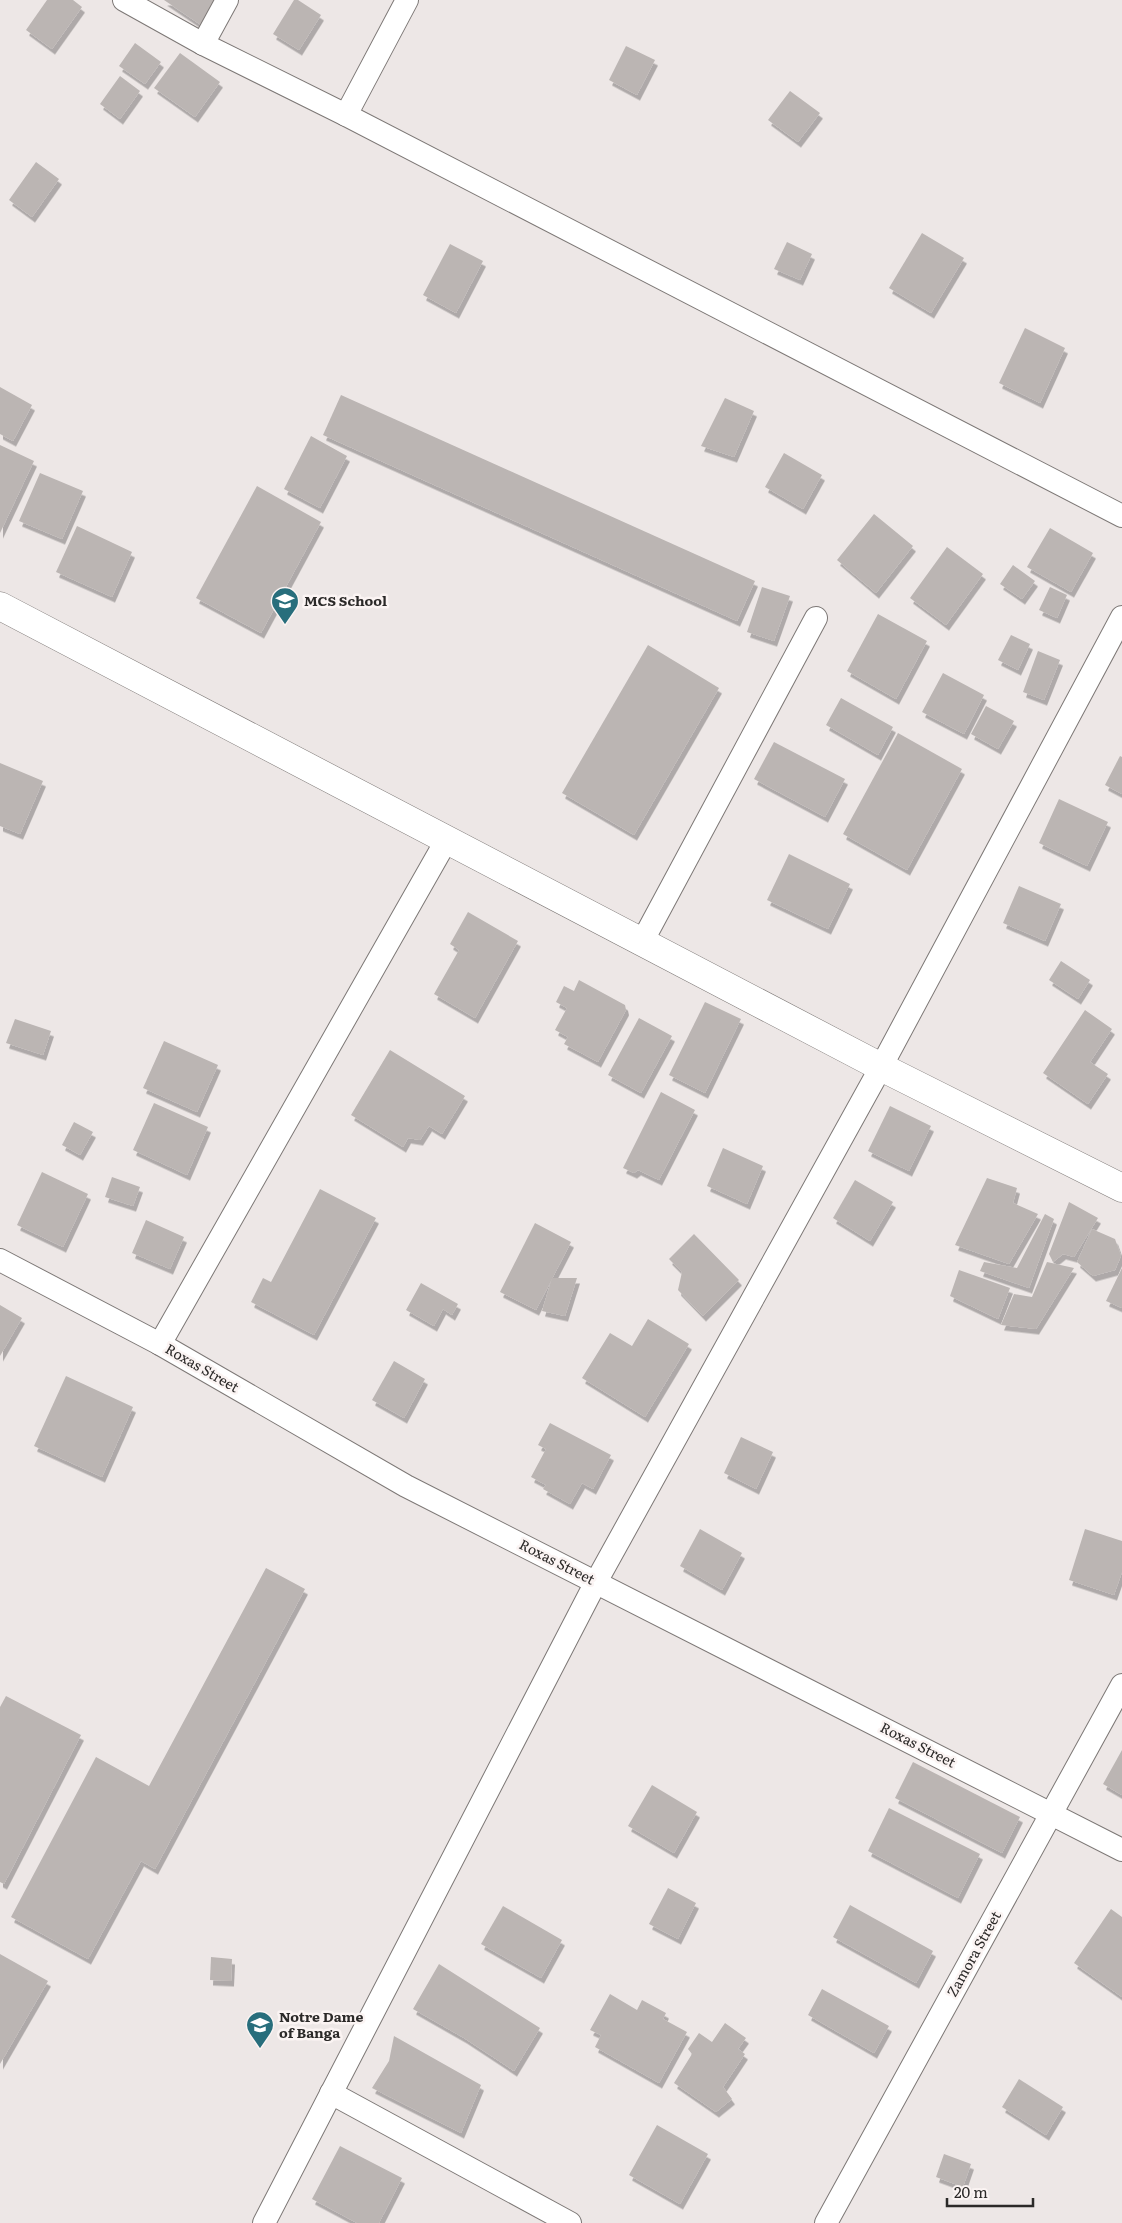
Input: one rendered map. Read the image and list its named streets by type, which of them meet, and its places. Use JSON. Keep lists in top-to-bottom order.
{
  "streets": {
    "street": ["Roxas Street", "Zamora Street"]
  },
  "crossings": [
    ["Roxas Street", "Zamora Street"]
  ],
  "places": {
    "school or university": ["MCS School", "Notre Dame of Banga"]
  },
  "scale_bar": "20 m"
}
